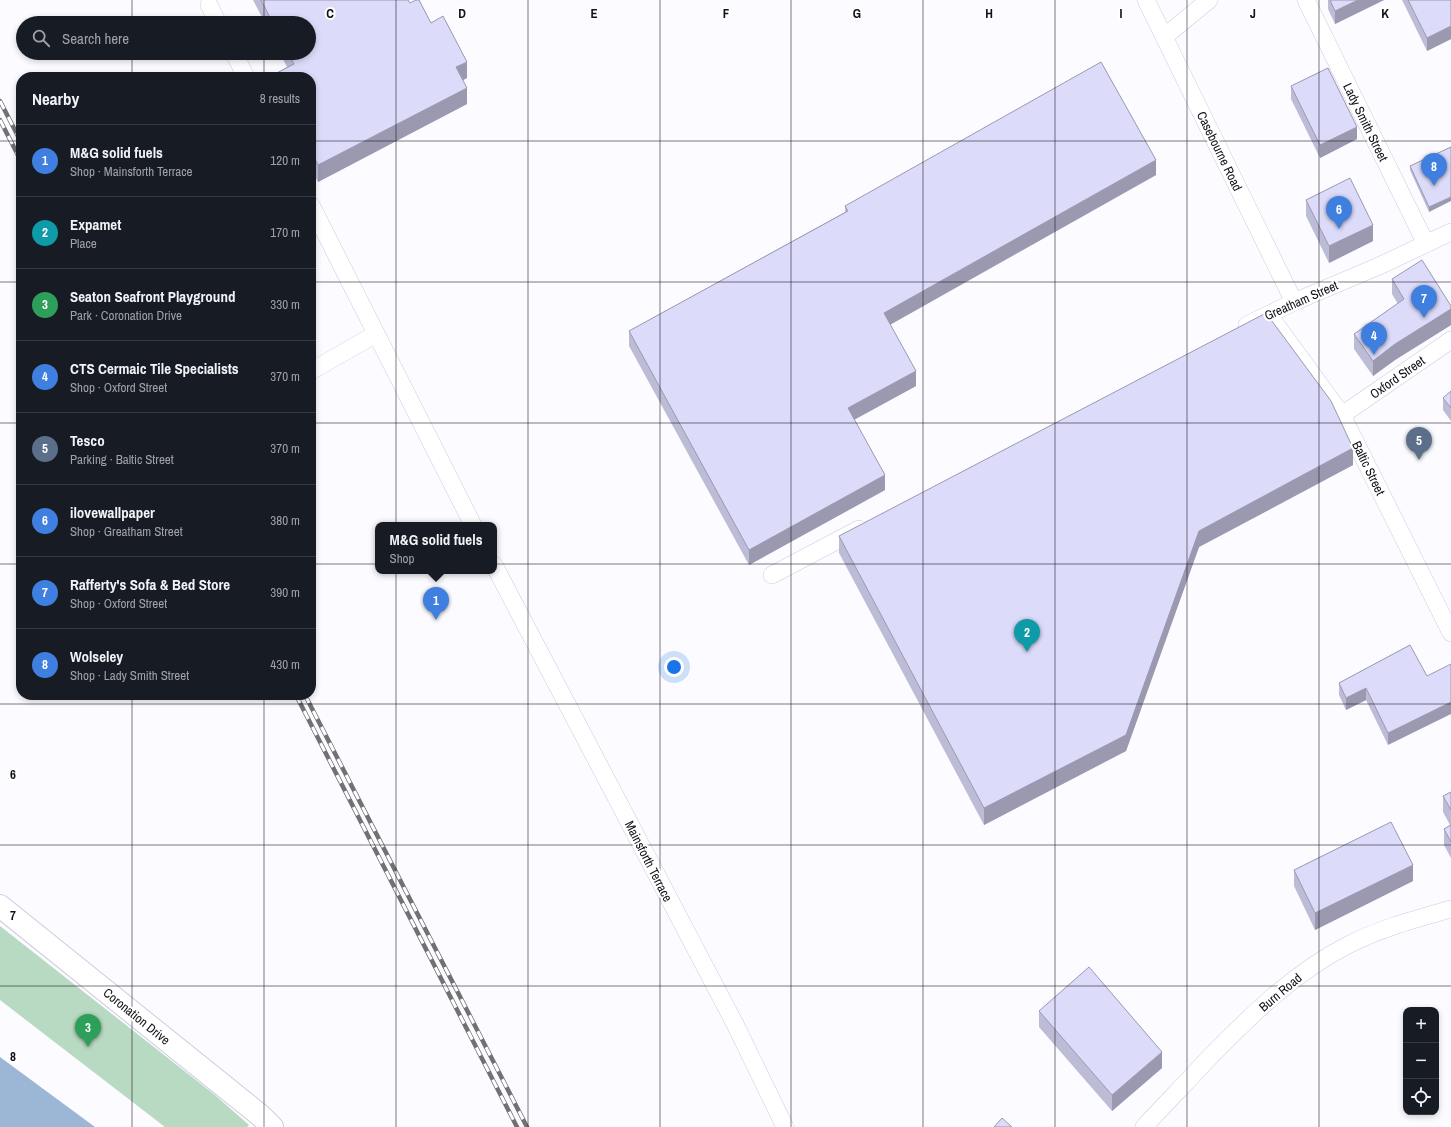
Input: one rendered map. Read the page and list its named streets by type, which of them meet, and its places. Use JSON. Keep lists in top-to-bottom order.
{
  "streets": {
    "main road": ["Coronation Drive"],
    "street": [
      "Lady Smith Street",
      "Casebourne Road",
      "Greatham Street",
      "Oxford Street",
      "Baltic Street",
      "Mainsforth Terrace",
      "Burn Road"
    ]
  },
  "crossings": [
    ["Lady Smith Street", "Greatham Street"],
    ["Casebourne Road", "Greatham Street"],
    ["Greatham Street", "Baltic Street"],
    ["Oxford Street", "Baltic Street"]
  ],
  "page": {
    "search": "Search here",
    "heading": ["Nearby", "8 results"],
    "list": [
      {
        "mark": "1",
        "name": "M&G solid fuels",
        "note": "Shop · Mainsforth Terrace",
        "value": "120 m"
      },
      {
        "mark": "2",
        "name": "Expamet",
        "note": "Place",
        "value": "170 m"
      },
      {
        "mark": "3",
        "name": "Seaton Seafront Playground",
        "note": "Park · Coronation Drive",
        "value": "330 m"
      },
      {
        "mark": "4",
        "name": "CTS Cermaic Tile Specialists",
        "note": "Shop · Oxford Street",
        "value": "370 m"
      },
      {
        "mark": "5",
        "name": "Tesco",
        "note": "Parking · Baltic Street",
        "value": "370 m"
      },
      {
        "mark": "6",
        "name": "ilovewallpaper",
        "note": "Shop · Greatham Street",
        "value": "380 m"
      },
      {
        "mark": "7",
        "name": "Rafferty's Sofa & Bed Store",
        "note": "Shop · Oxford Street",
        "value": "390 m"
      },
      {
        "mark": "8",
        "name": "Wolseley",
        "note": "Shop · Lady Smith Street",
        "value": "430 m"
      }
    ],
    "pins": [
      "8",
      "6",
      "7",
      "4",
      "5",
      "1",
      "2",
      "3"
    ],
    "popup": ["M&G solid fuels", "Shop"],
    "map_buttons": ["+", "−"]
  },
  "grid": {
    "columns": [
      "C",
      "D",
      "E",
      "F",
      "G",
      "H",
      "I",
      "J",
      "K"
    ],
    "rows": ["6", "7", "8"]
  }
}
